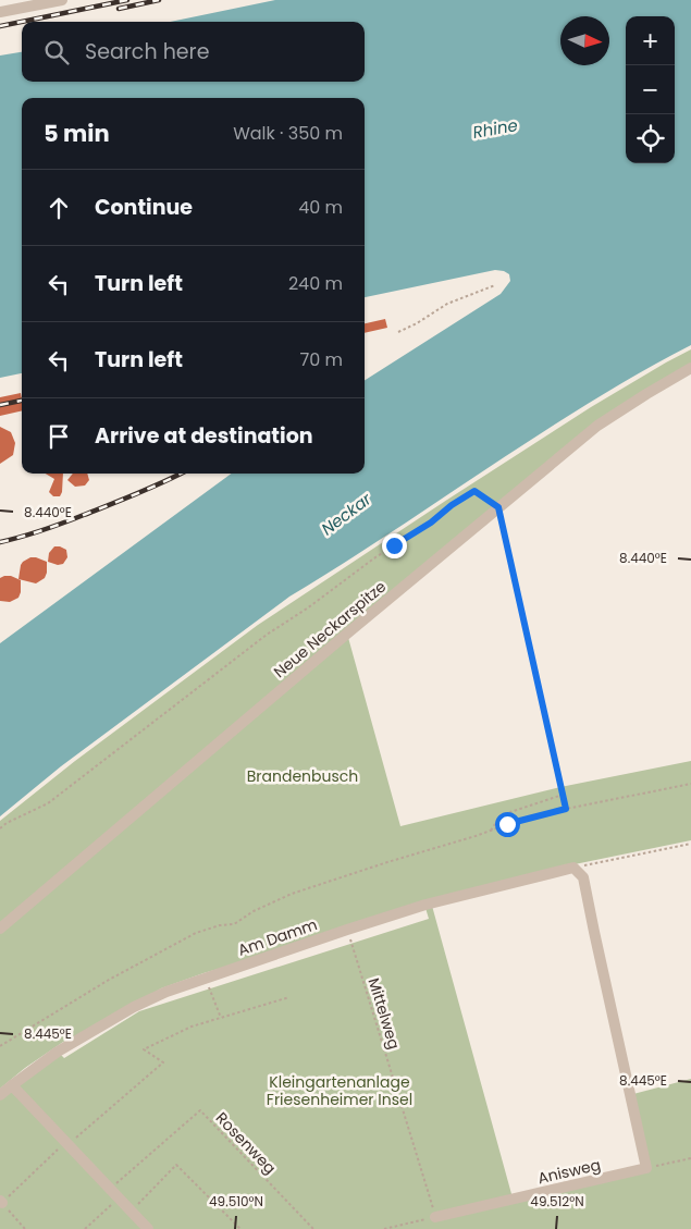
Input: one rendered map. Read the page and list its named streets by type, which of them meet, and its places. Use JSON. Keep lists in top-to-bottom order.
{
  "streets": {
    "street": ["Neue Neckarspitze", "Am Damm", "Anisweg"],
    "path": ["Mittelweg", "Rosenweg"]
  },
  "crossings": [
    ["Am Damm", "Mittelweg"],
    ["Mittelweg", "Anisweg"]
  ],
  "water": ["Rhine", "Neckar"],
  "parks": ["Brandenbusch", "Kleingartenanlage Friesenheimer Insel"],
  "north": "right",
  "page": {
    "map_buttons": ["+", "−"],
    "search": "Search here",
    "heading": ["5 min", "Walk · 350 m"],
    "list": [
      ["Continue", "40 m"],
      ["Turn left", "240 m"],
      ["Turn left", "70 m"],
      "Arrive at destination"
    ]
  },
  "coordinates": [
    "8.440°E",
    "8.445°E",
    "49.510°N",
    "49.512°N"
  ]
}
